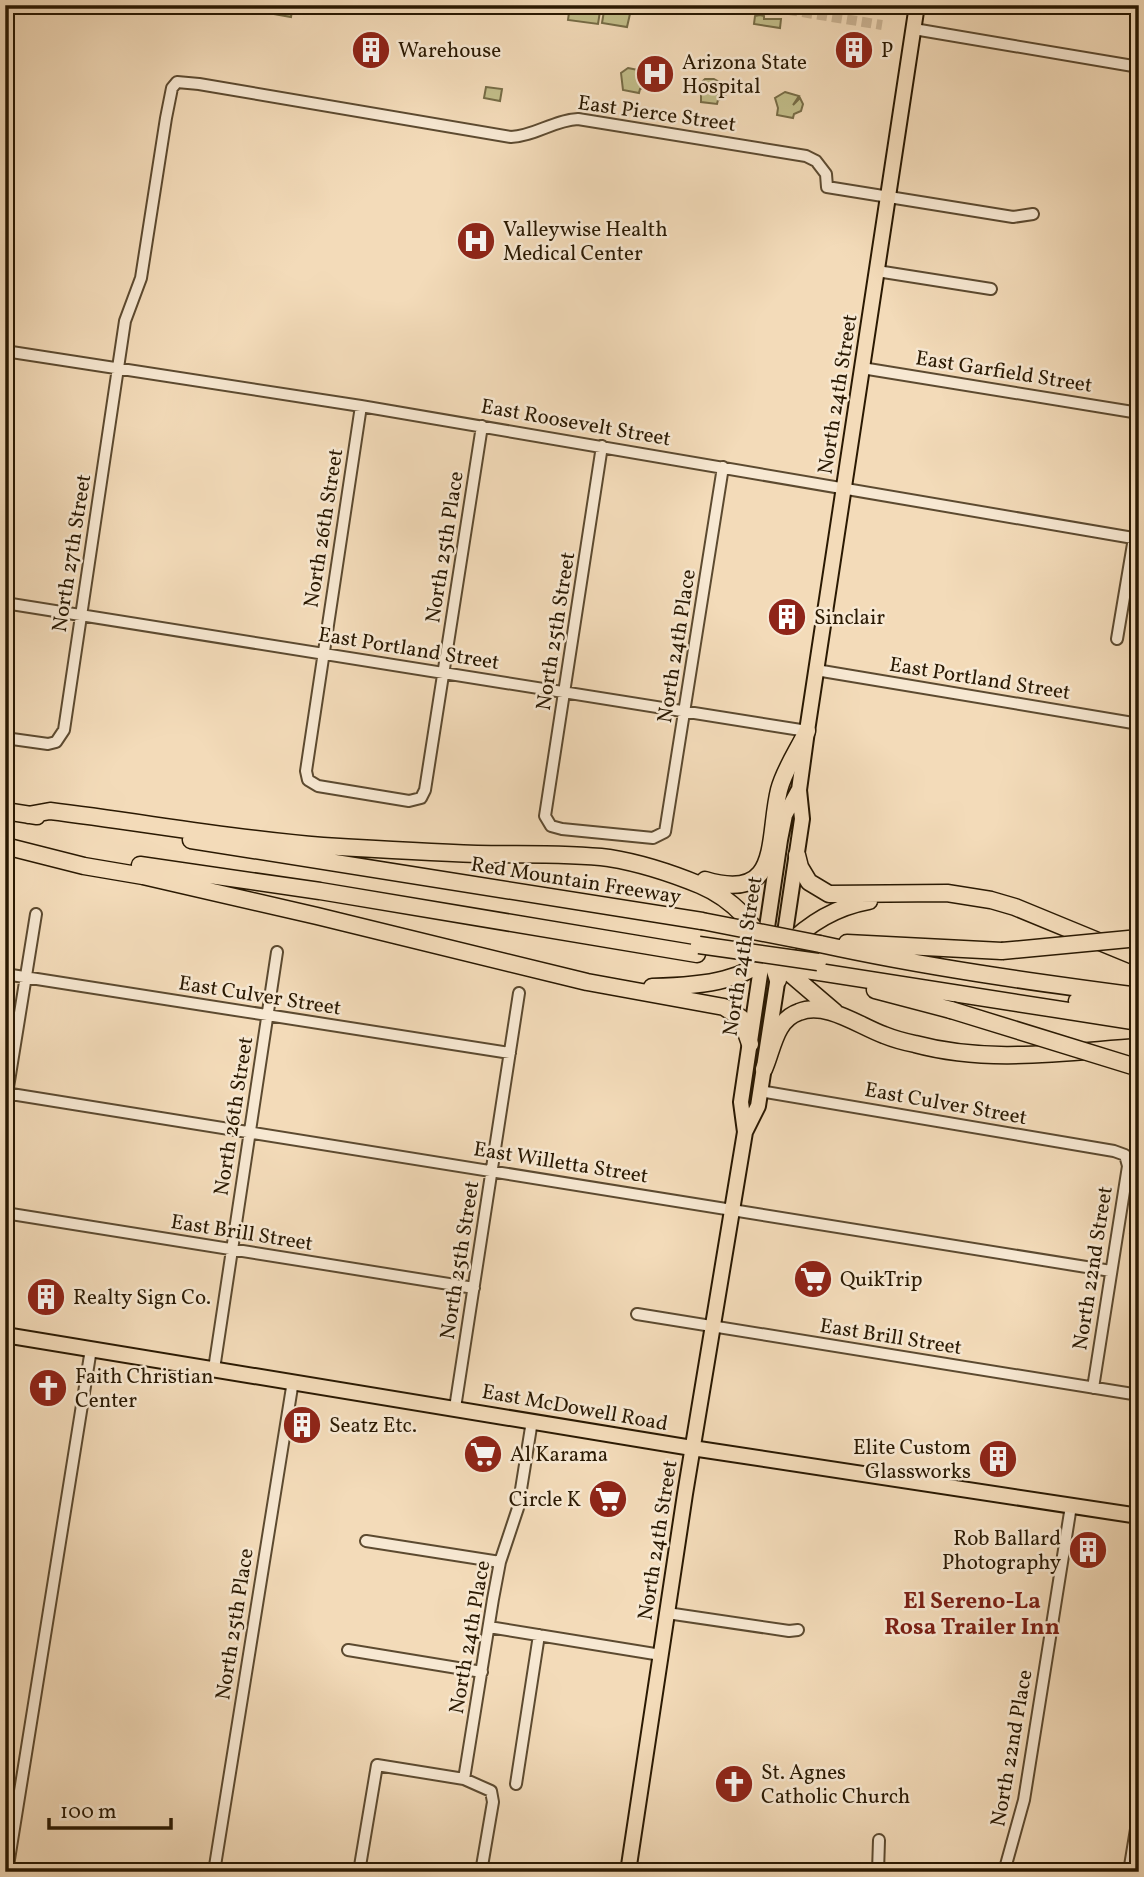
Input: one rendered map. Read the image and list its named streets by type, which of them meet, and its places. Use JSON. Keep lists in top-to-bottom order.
{
  "streets": {
    "highway": ["Red Mountain Freeway"],
    "main road": ["North 24th Street", "East McDowell Road"],
    "street": [
      "East Pierce Street",
      "East Garfield Street",
      "East Roosevelt Street",
      "North 26th Street",
      "North 25th Place",
      "North 27th Street",
      "North 25th Street",
      "North 24th Place",
      "East Portland Street",
      "East Culver Street",
      "East Willetta Street",
      "East Brill Street",
      "North 22nd Street",
      "North 22nd Place"
    ]
  },
  "crossings": [
    ["East Pierce Street", "North 24th Street"],
    ["East Pierce Street", "North 27th Street"],
    ["East Garfield Street", "North 24th Street"],
    ["North 24th Street", "East Roosevelt Street"],
    ["North 24th Street", "East Portland Street"],
    ["North 24th Street", "East Culver Street"],
    ["North 24th Street", "East Willetta Street"],
    ["North 24th Street", "East Brill Street"],
    ["North 24th Street", "East McDowell Road"],
    ["East Roosevelt Street", "North 26th Street"],
    ["East Roosevelt Street", "North 25th Place"],
    ["East Roosevelt Street", "North 27th Street"],
    ["East Roosevelt Street", "North 25th Street"],
    ["East Roosevelt Street", "North 24th Place"],
    ["North 26th Street", "North 25th Place"],
    ["North 26th Street", "East Portland Street"],
    ["North 26th Street", "East Culver Street"],
    ["North 26th Street", "East Willetta Street"],
    ["North 26th Street", "East Brill Street"],
    ["North 26th Street", "East McDowell Road"],
    ["North 25th Place", "East Portland Street"],
    ["North 25th Place", "East McDowell Road"],
    ["North 27th Street", "East Portland Street"],
    ["North 25th Street", "North 24th Place"],
    ["North 25th Street", "East Portland Street"],
    ["North 25th Street", "East Culver Street"],
    ["North 25th Street", "East Willetta Street"],
    ["North 25th Street", "East Brill Street"],
    ["North 25th Street", "East McDowell Road"],
    ["North 24th Place", "East Portland Street"],
    ["North 24th Place", "East McDowell Road"],
    ["East Culver Street", "North 22nd Street"],
    ["East Willetta Street", "North 22nd Street"],
    ["East Brill Street", "North 22nd Street"],
    ["East McDowell Road", "North 22nd Place"]
  ],
  "districts": ["El Sereno-La Rosa Trailer Inn"],
  "places": {
    "building": [
      "Warehouse",
      "P",
      "Sinclair",
      "Realty Sign Co.",
      "Seatz Etc.",
      "Elite Custom Glassworks",
      "Rob Ballard Photography"
    ],
    "hospital": ["Arizona State Hospital", "Valleywise Health Medical Center"],
    "supermarket": ["QuikTrip", "Al Karama", "Circle K"],
    "church": ["Faith Christian Center", "St. Agnes Catholic Church"]
  },
  "scale_bar": "100 m"
}
